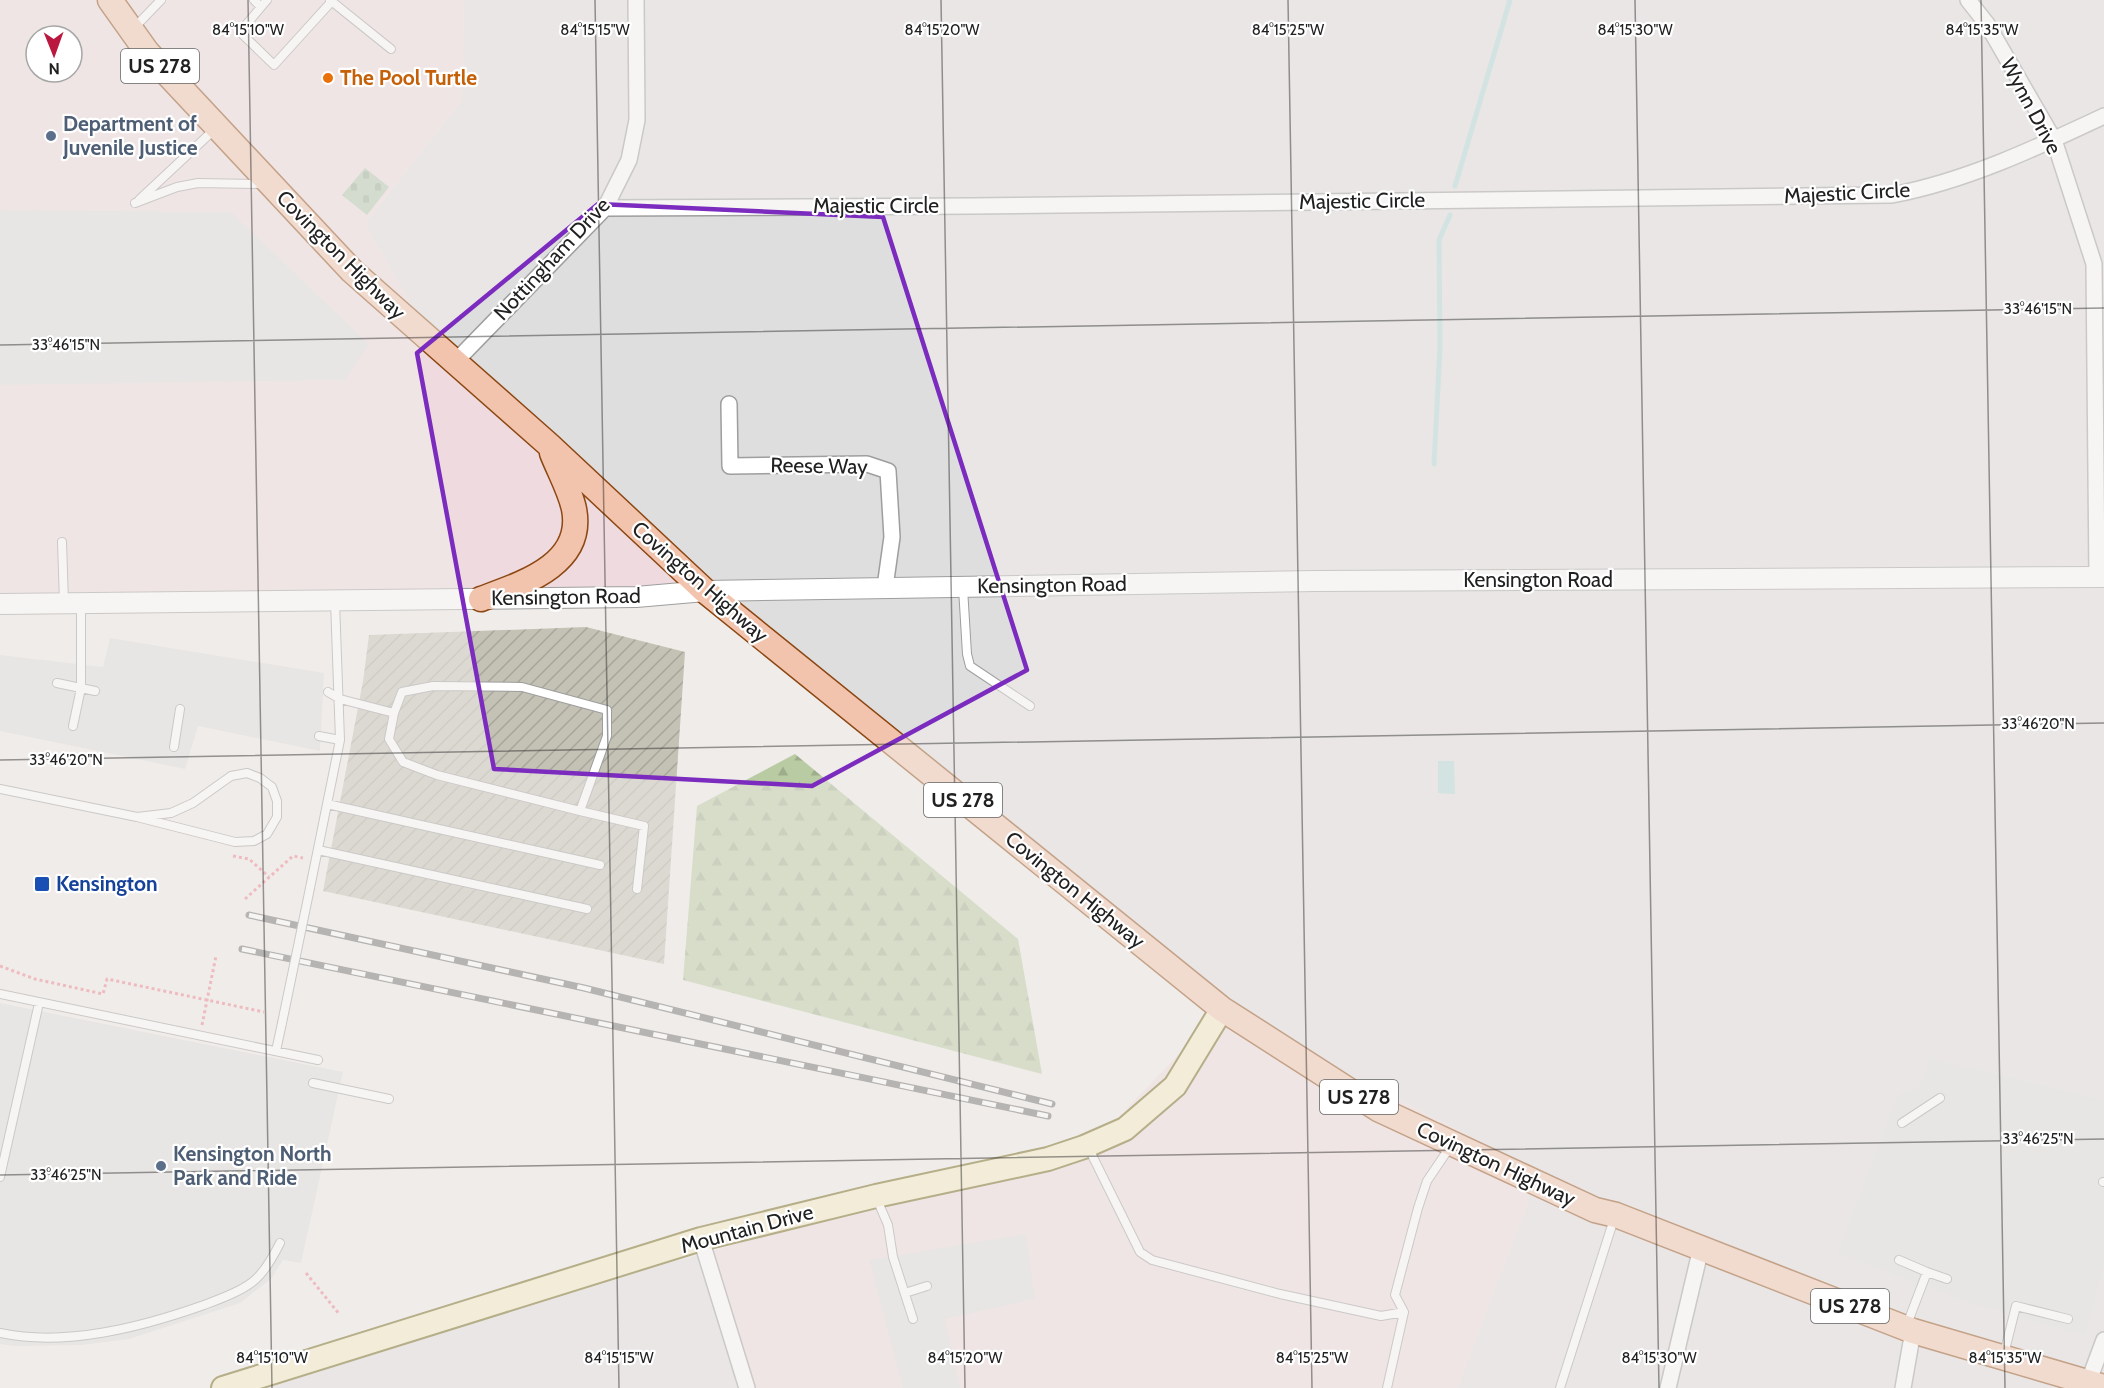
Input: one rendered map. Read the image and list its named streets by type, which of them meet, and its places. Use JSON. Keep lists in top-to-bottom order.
{
  "streets": {
    "main road": ["US 278", "Covington Highway", "Mountain Drive"],
    "street": [
      "Wynn Drive",
      "Majestic Circle",
      "Nottingham Drive",
      "Reese Way",
      "Kensington Road"
    ]
  },
  "crossings": [
    ["Wynn Drive", "Majestic Circle"],
    ["Wynn Drive", "Kensington Road"],
    ["Majestic Circle", "Nottingham Drive"],
    ["Covington Highway", "Nottingham Drive"],
    ["Covington Highway", "Kensington Road"],
    ["Covington Highway", "Mountain Drive"],
    ["Reese Way", "Kensington Road"]
  ],
  "places": {
    "other": ["The Pool Turtle", "Department of Juvenile Justice", "Kensington North Park and Ride"],
    "transit": ["Kensington"]
  },
  "north": "bottom",
  "coordinates": [
    "84°15'10\"W",
    "84°15'15\"W",
    "84°15'20\"W",
    "84°15'25\"W",
    "84°15'30\"W",
    "84°15'35\"W",
    "33°46'15\"N",
    "33°46'20\"N",
    "33°46'25\"N"
  ]
}
